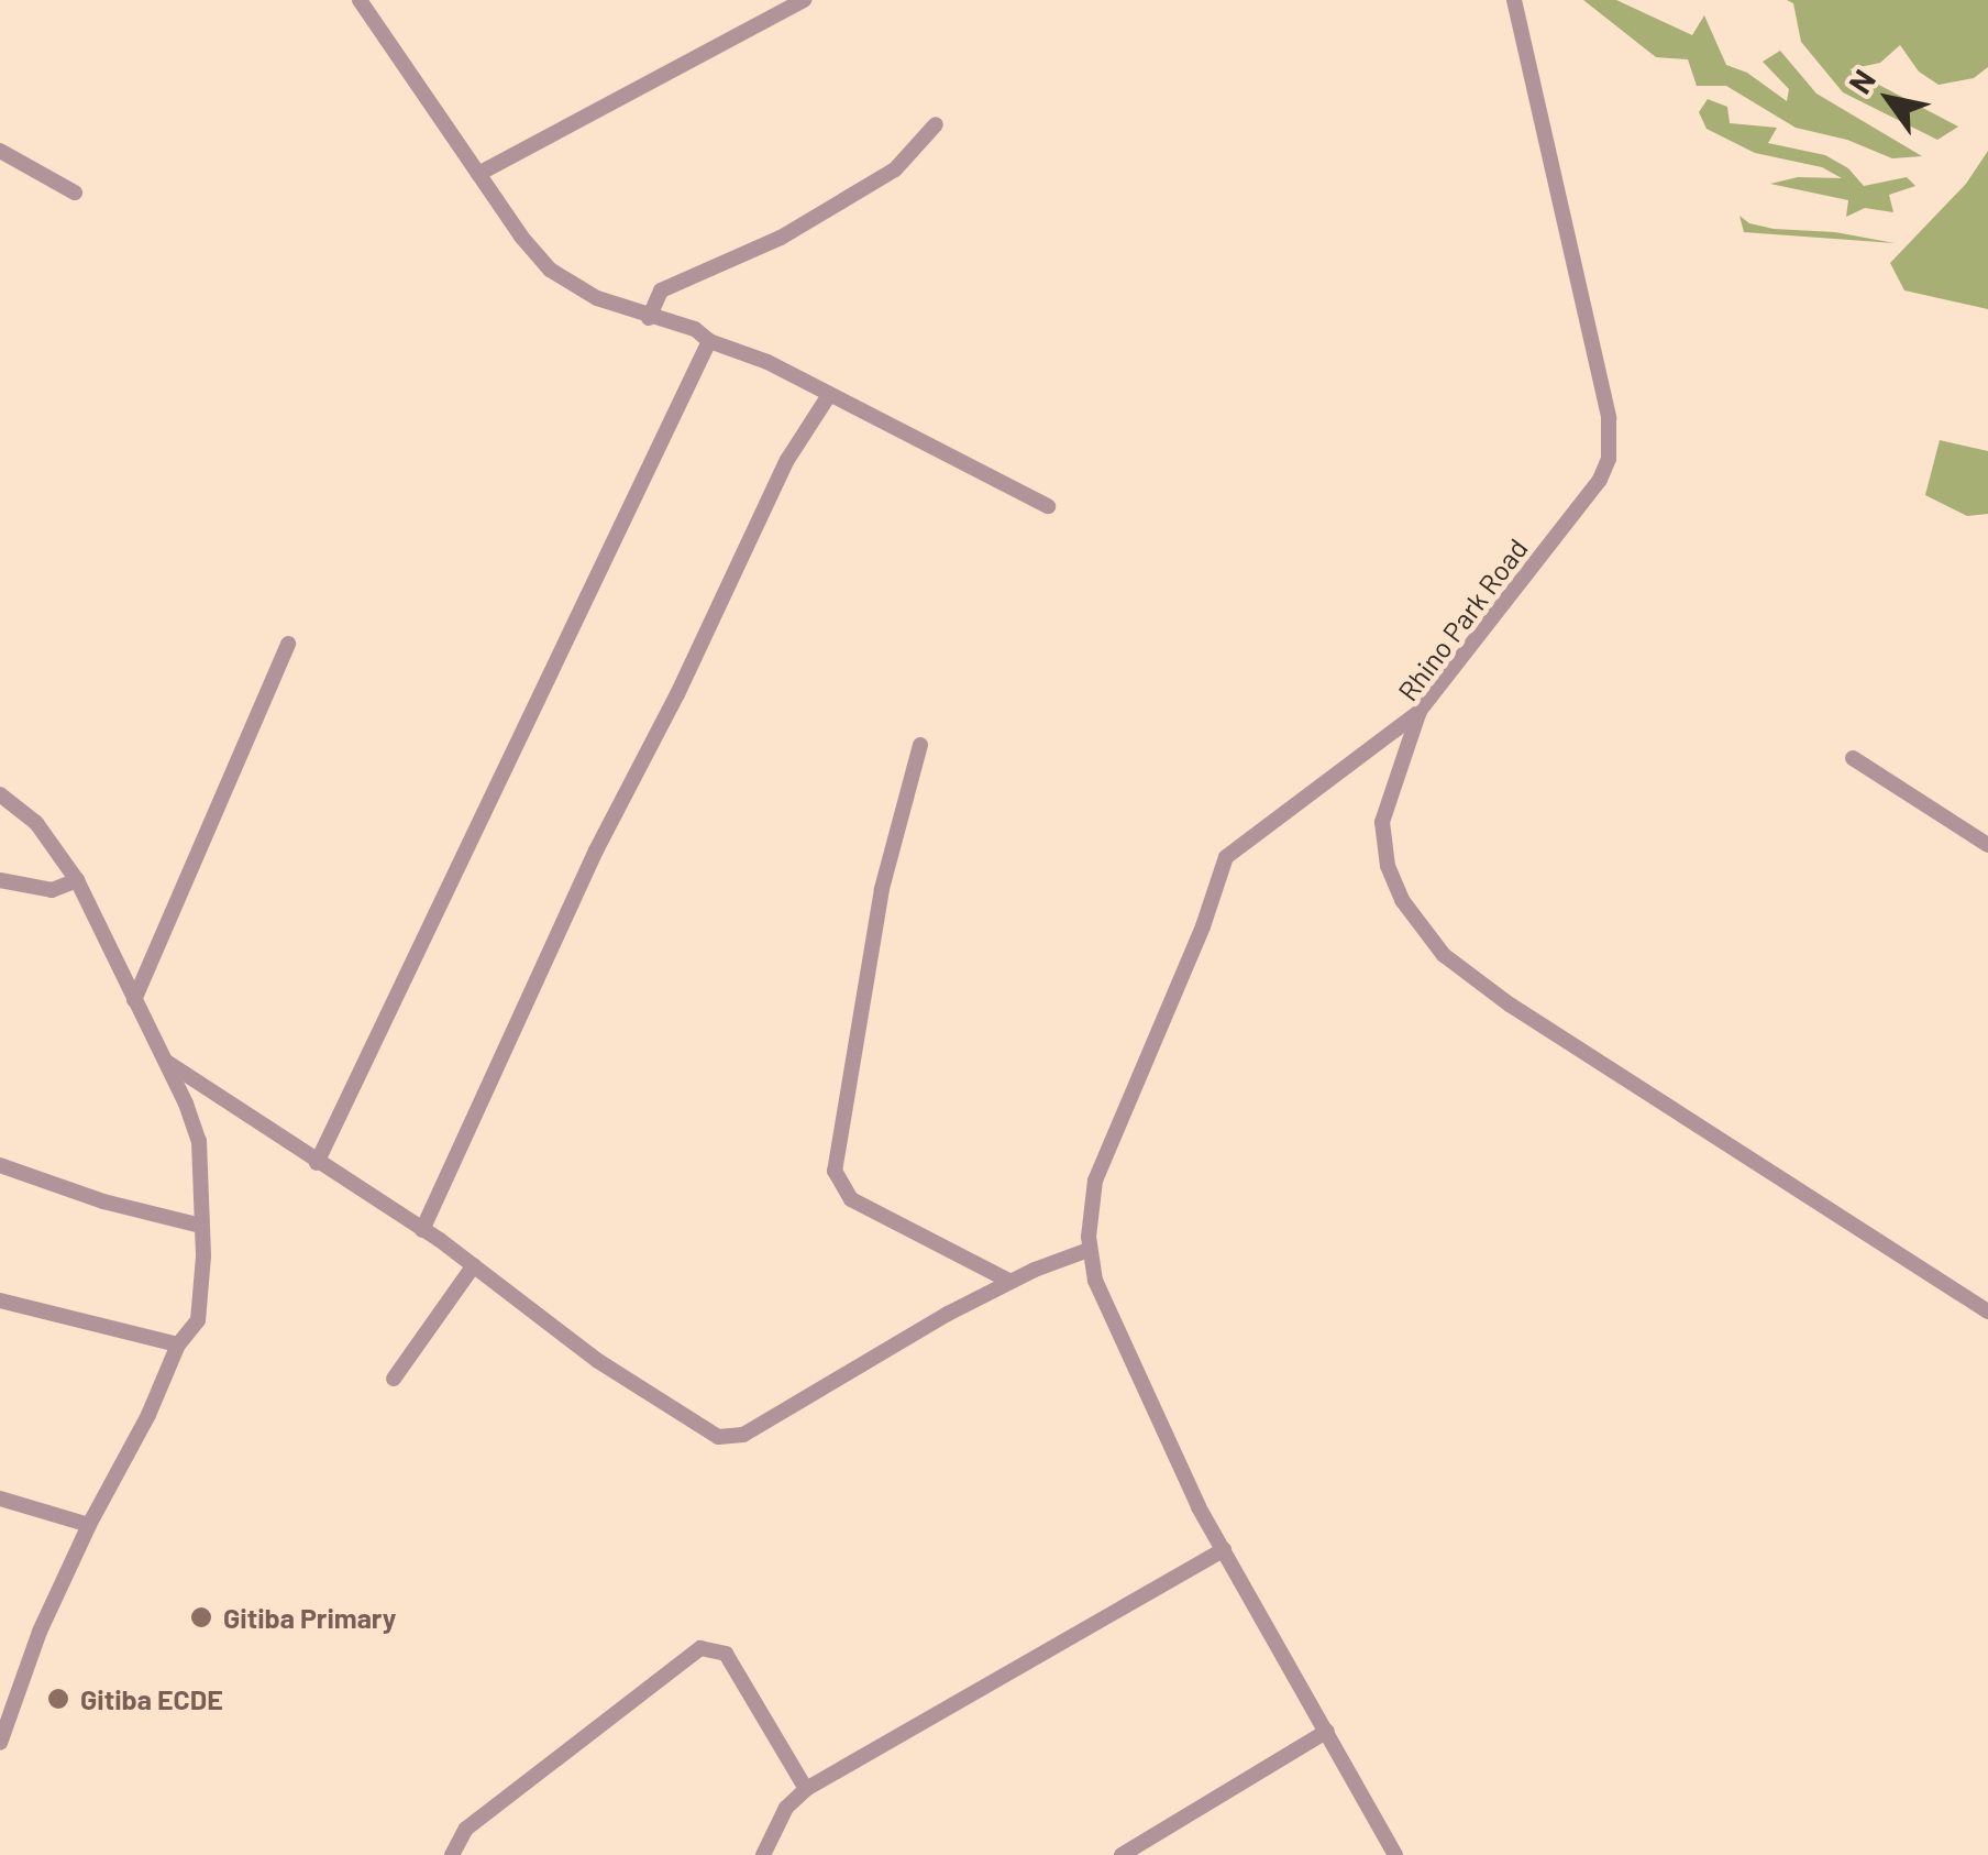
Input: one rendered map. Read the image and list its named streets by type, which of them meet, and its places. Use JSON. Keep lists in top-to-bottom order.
{
  "streets": {
    "street": ["Rhino Park Road"]
  },
  "places": ["Gitiba Primary", "Gitiba ECDE"],
  "north": "top left"
}
